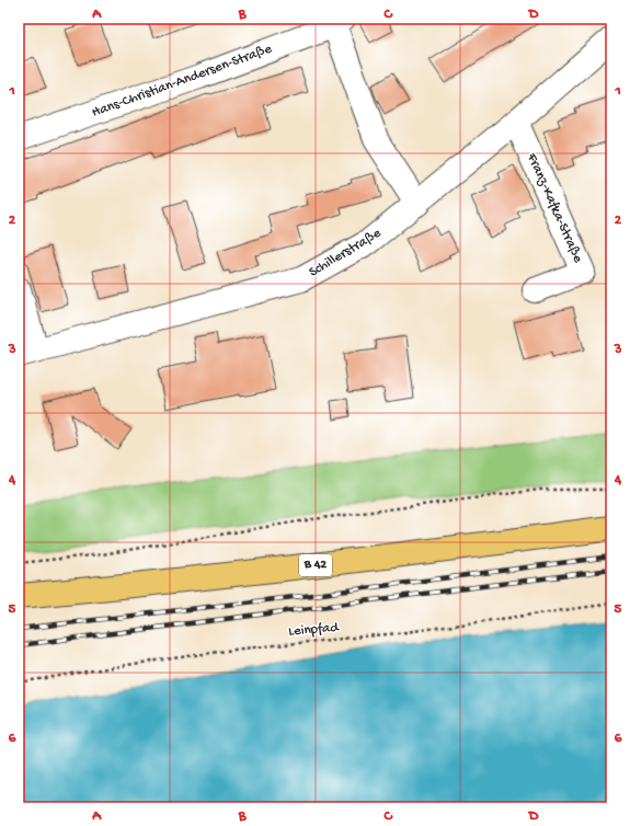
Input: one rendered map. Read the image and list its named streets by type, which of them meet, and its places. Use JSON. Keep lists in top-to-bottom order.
{
  "streets": {
    "main road": ["B 42"],
    "street": ["Hans-Christian-Andersen-Straße", "Franz-Kafka-Straße", "Schillerstraße"],
    "path": ["Leinpfad"]
  },
  "crossings": [
    ["Franz-Kafka-Straße", "Schillerstraße"]
  ],
  "grid": {
    "columns": [
      "A",
      "B",
      "C",
      "D"
    ],
    "rows": [
      "1",
      "2",
      "3",
      "4",
      "5",
      "6"
    ]
  }
}
